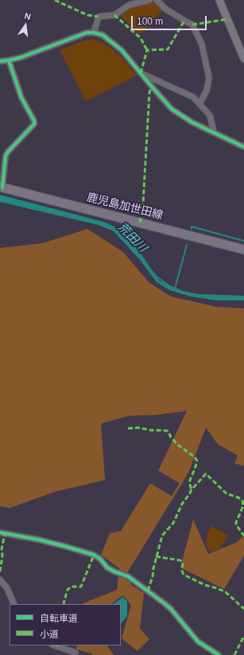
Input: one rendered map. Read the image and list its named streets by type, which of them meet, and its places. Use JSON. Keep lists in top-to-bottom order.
{
  "streets": {
    "main road": ["鹿児島加世田線"]
  },
  "water": ["荒田川"],
  "legend": ["自転車道", "小道"],
  "scale_bar": "100 m",
  "north": "top"
}
